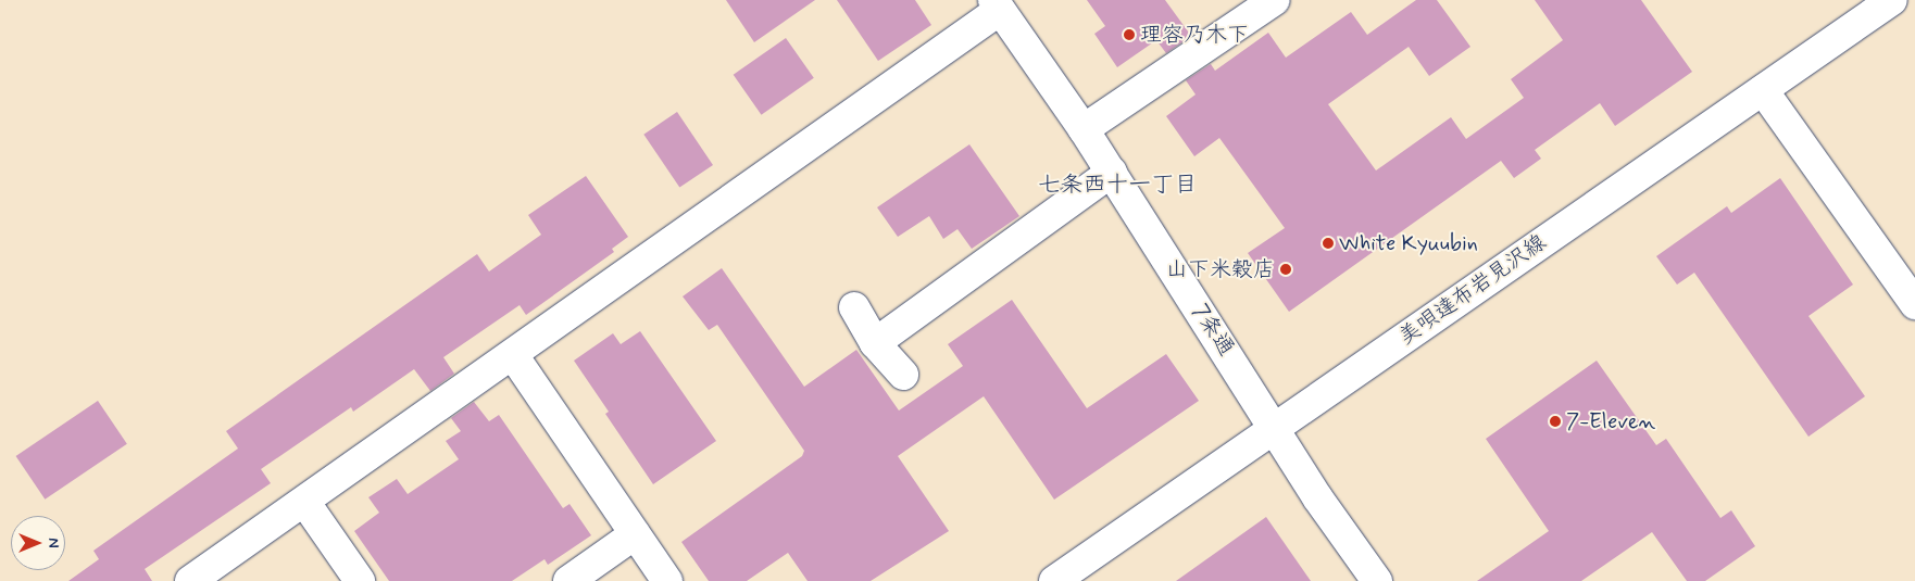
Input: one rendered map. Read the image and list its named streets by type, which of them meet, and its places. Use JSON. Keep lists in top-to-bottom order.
{
  "streets": {
    "street": ["美唄達布岩見沢線", "7条通"]
  },
  "crossings": [
    ["美唄達布岩見沢線", "7条通"]
  ],
  "districts": ["七条西十一丁目"],
  "places": [
    "理容乃木下",
    "White Kyuubin",
    "山下米穀店",
    "7-Eleven"
  ],
  "north": "right"
}
